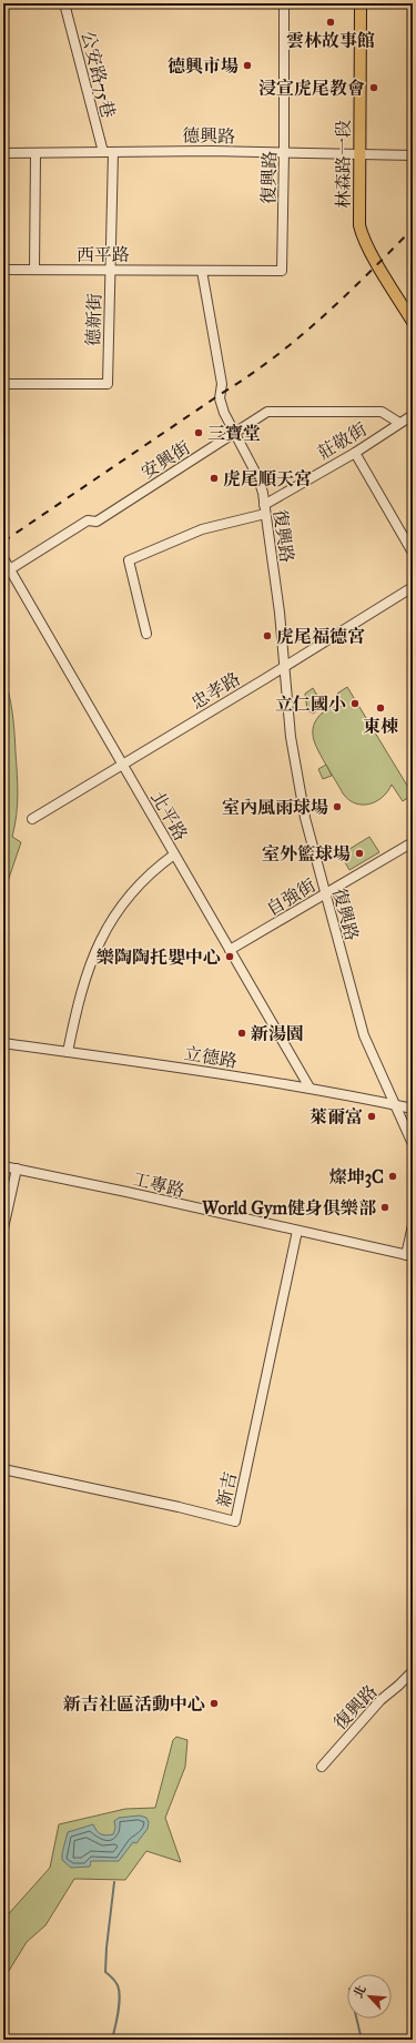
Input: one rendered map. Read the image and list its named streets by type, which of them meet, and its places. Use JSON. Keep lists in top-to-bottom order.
{
  "streets": {
    "main road": ["林森路一段"],
    "street": [
      "公安路75巷",
      "德興路",
      "復興路",
      "西平路",
      "德新街",
      "莊敬街",
      "安興街",
      "忠孝路",
      "北平路",
      "自強街",
      "立德路",
      "工專路",
      "新吉"
    ]
  },
  "crossings": [
    ["公安路75巷", "德興路"],
    ["德興路", "林森路一段"],
    ["德興路", "復興路"],
    ["德興路", "德新街"],
    ["復興路", "西平路"],
    ["復興路", "莊敬街"],
    ["復興路", "安興街"],
    ["復興路", "忠孝路"],
    ["復興路", "自強街"],
    ["復興路", "立德路"],
    ["西平路", "德新街"],
    ["莊敬街", "安興街"],
    ["安興街", "北平路"],
    ["忠孝路", "北平路"],
    ["北平路", "自強街"],
    ["北平路", "立德路"],
    ["工專路", "新吉"]
  ],
  "places": [
    "雲林故事館",
    "德興市場",
    "浸宣虎尾教會",
    "三寶堂",
    "虎尾順天宮",
    "虎尾福德宮",
    "立仁國小",
    "東棟",
    "室內風雨球場",
    "室外籃球場",
    "樂陶陶托嬰中心",
    "新湯園",
    "萊爾富",
    "燦坤3C",
    "World Gym健身俱樂部",
    "新吉社區活動中心"
  ],
  "north": "top left"
}
